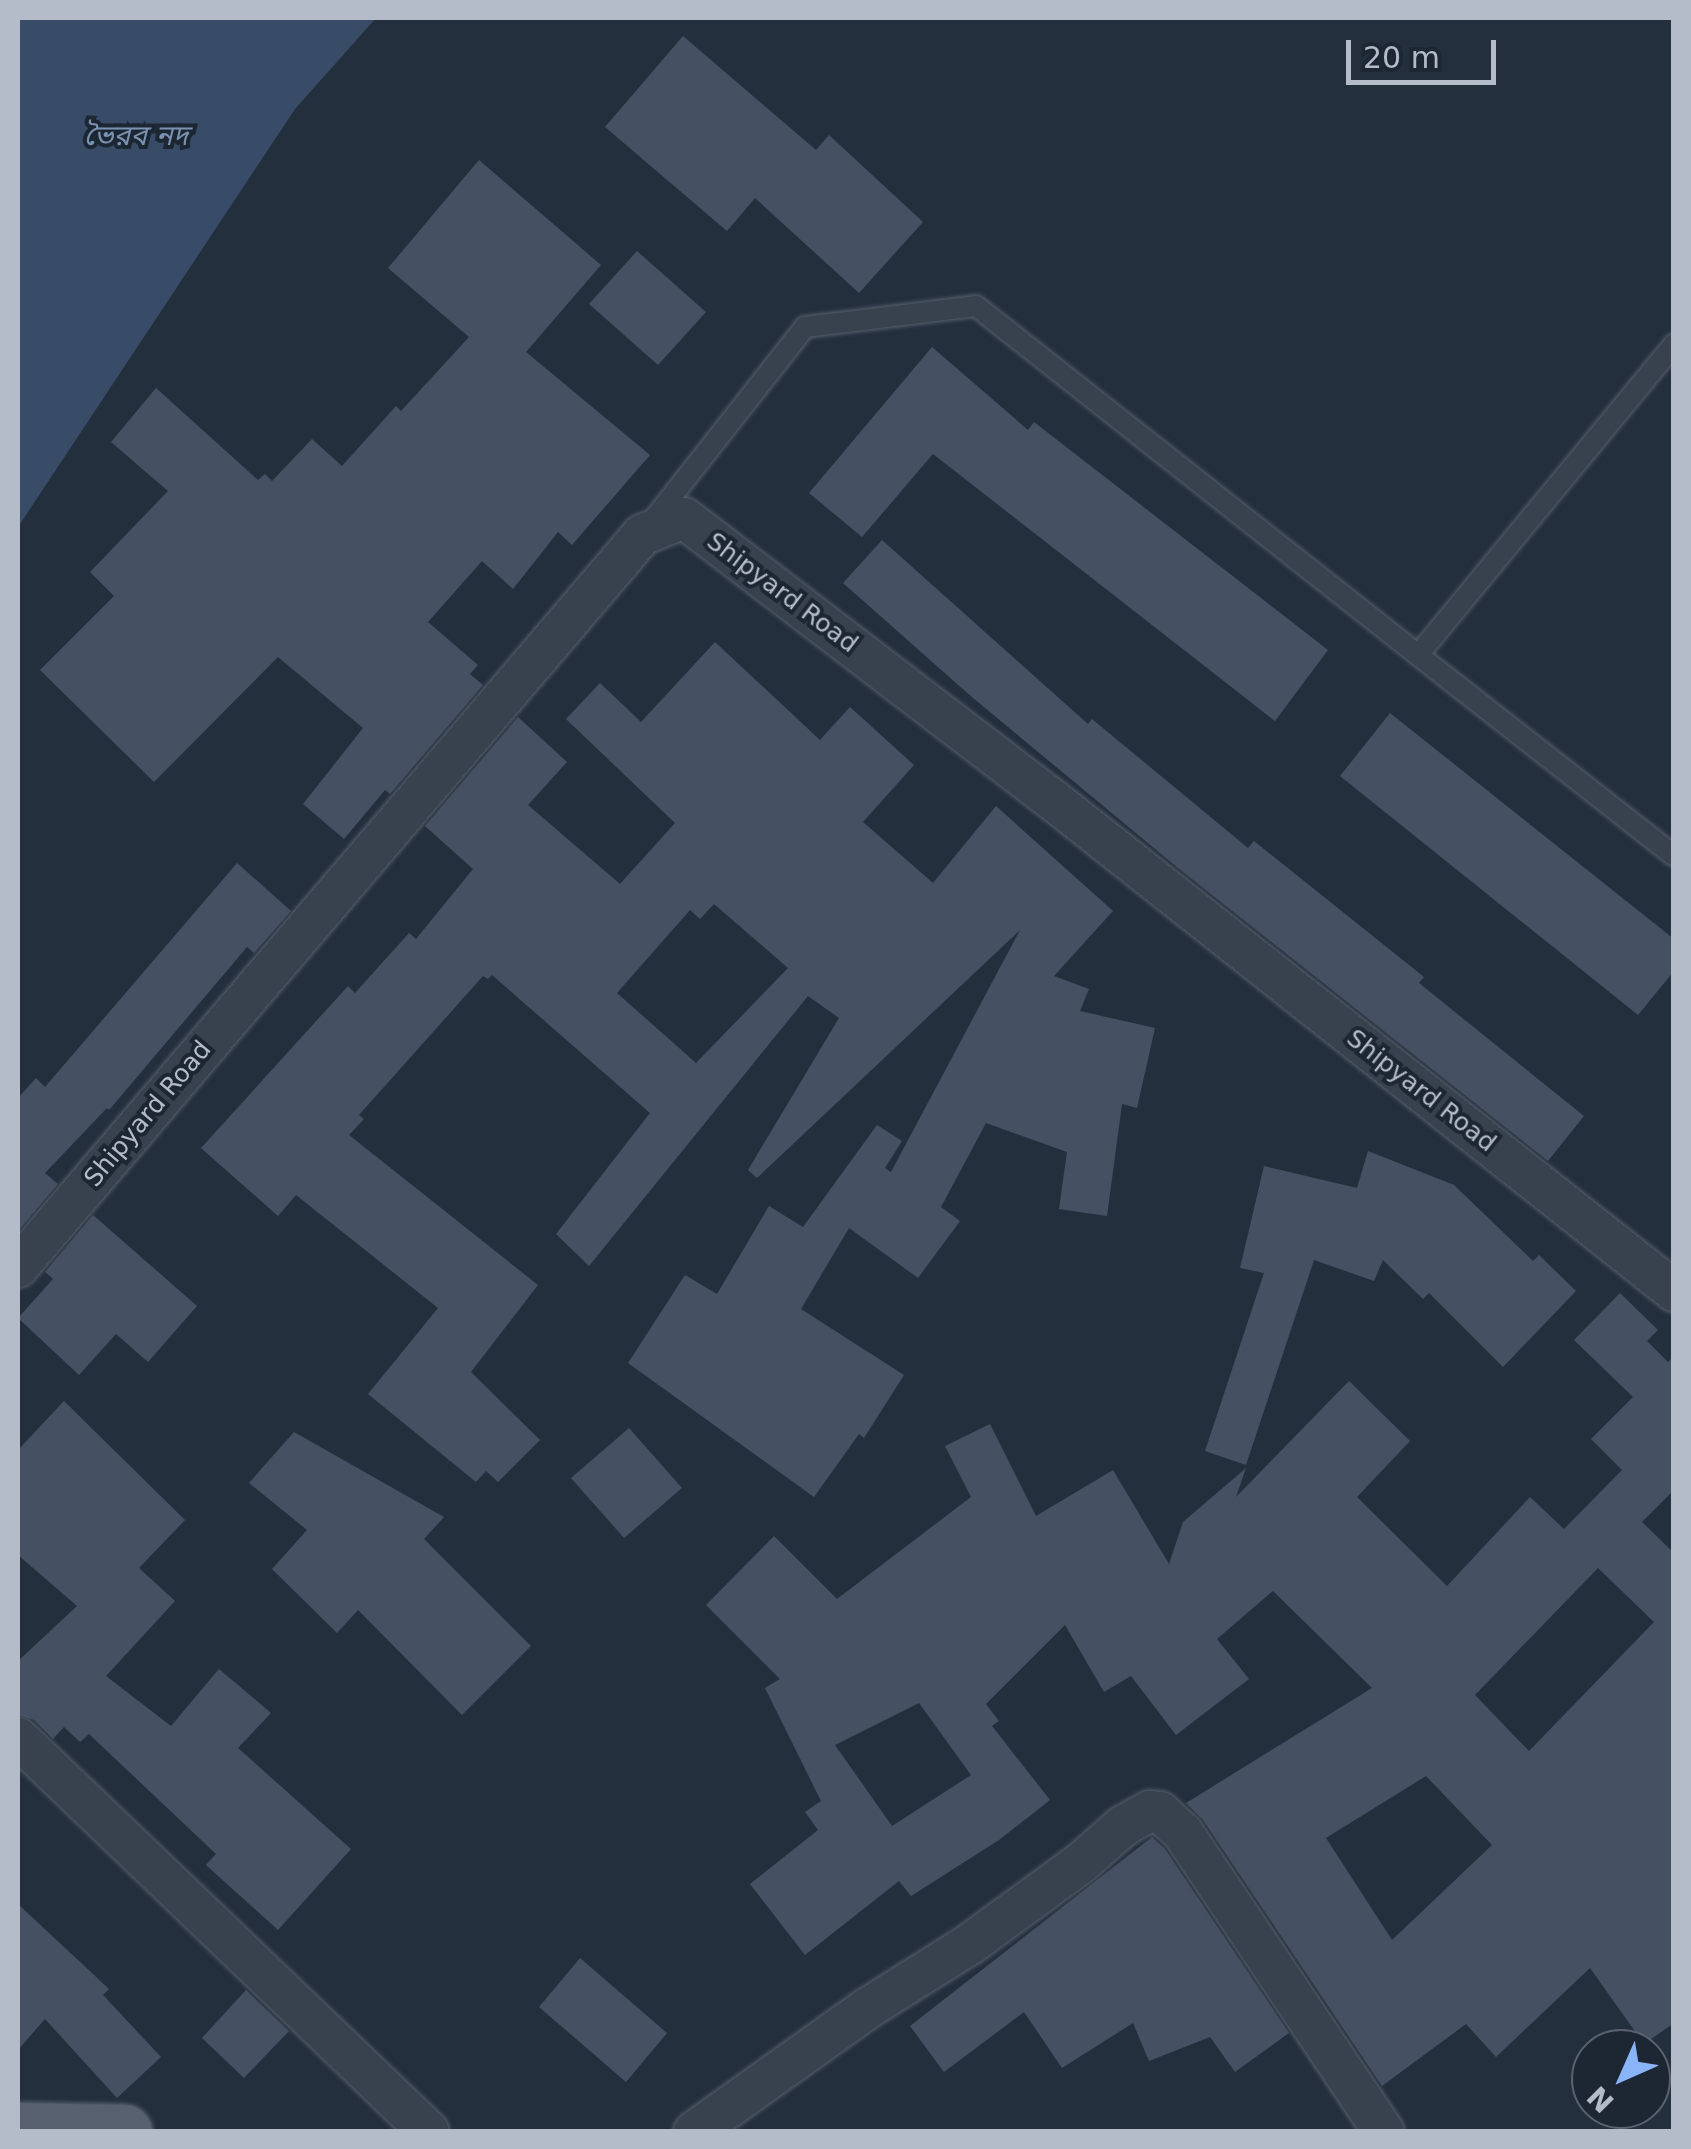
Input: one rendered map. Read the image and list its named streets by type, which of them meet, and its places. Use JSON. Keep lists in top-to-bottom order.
{
  "streets": {
    "street": ["Shipyard Road"]
  },
  "water": ["ভৈরব নদ"],
  "scale_bar": "20 m",
  "north": "bottom left"
}
